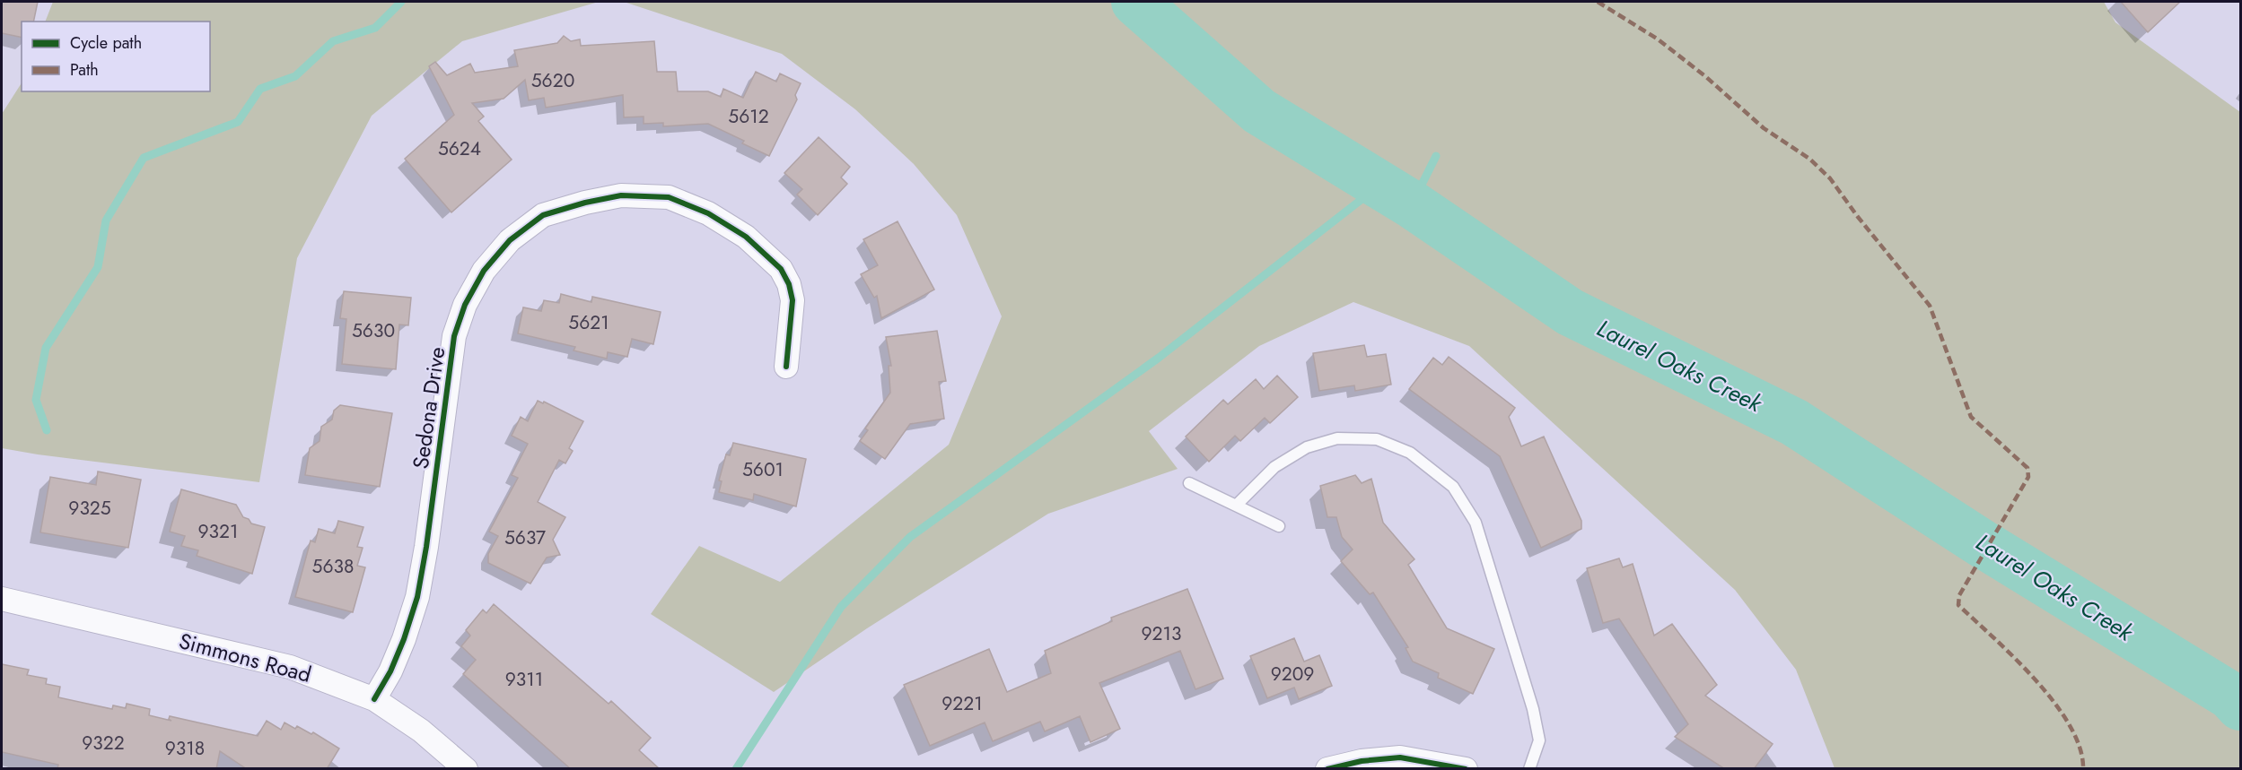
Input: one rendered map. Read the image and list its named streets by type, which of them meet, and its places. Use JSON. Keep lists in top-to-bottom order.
{
  "streets": {
    "street": ["Sedona Drive", "Simmons Road"]
  },
  "crossings": [
    ["Sedona Drive", "Simmons Road"]
  ],
  "water": ["Laurel Oaks Creek"],
  "house_numbers": [
    "5620",
    "5612",
    "5624",
    "5621",
    "5630",
    "5601",
    "9325",
    "9321",
    "5637",
    "5638",
    "9213",
    "9209",
    "9311",
    "9221",
    "9322",
    "9318"
  ],
  "legend": ["Cycle path", "Path"]
}
